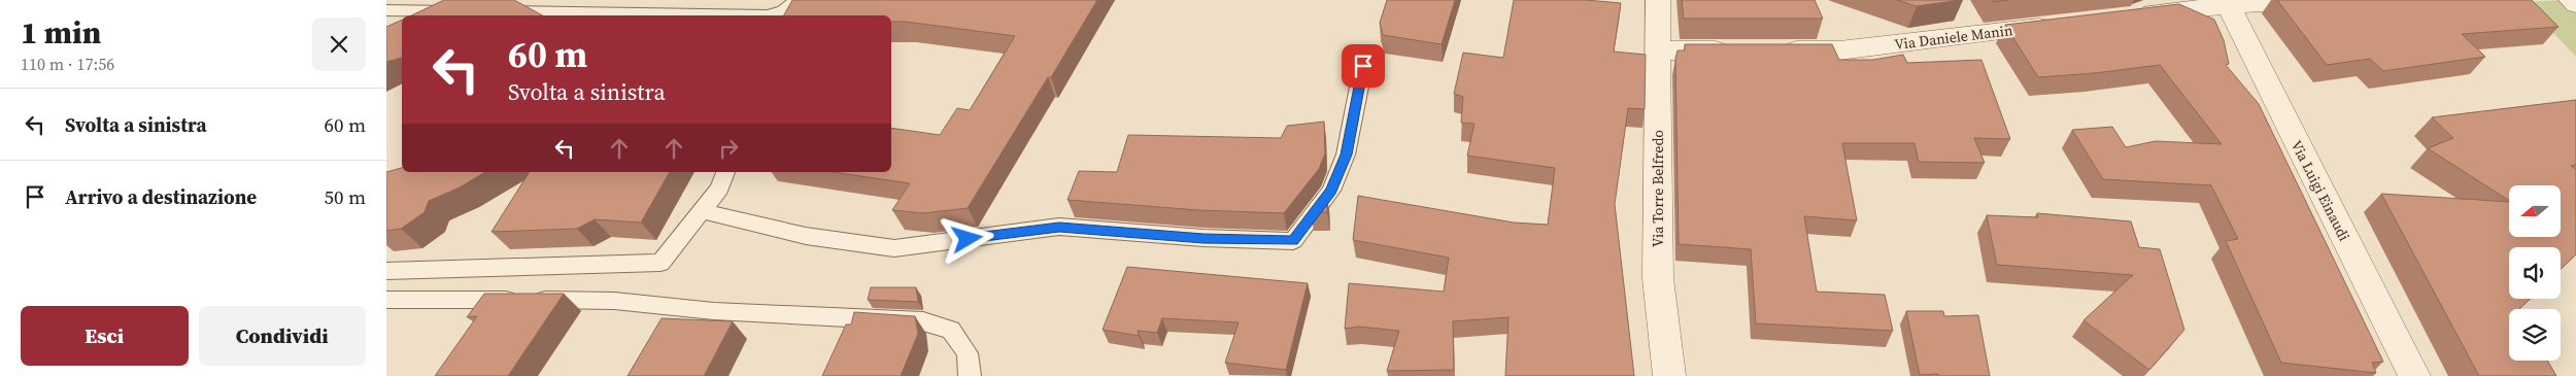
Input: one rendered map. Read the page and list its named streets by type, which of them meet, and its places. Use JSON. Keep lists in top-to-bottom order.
{
  "streets": {
    "street": ["Via Daniele Manin", "Via Torre Belfredo", "Via Luigi Einaudi"]
  },
  "north": "left",
  "page": {
    "heading": ["1 min", "110 m · 17:56"],
    "turn": ["60 m", "Svolta a sinistra"],
    "list": [
      {
        "name": "Svolta a sinistra",
        "value": "60 m"
      },
      {
        "name": "Arrivo a destinazione",
        "value": "50 m"
      }
    ],
    "buttons": ["Esci", "Condividi"]
  }
}
